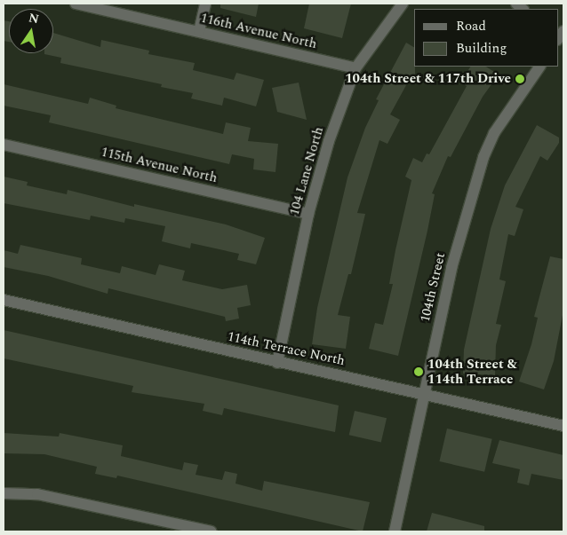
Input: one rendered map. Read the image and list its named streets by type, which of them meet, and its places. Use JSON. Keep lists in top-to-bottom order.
{
  "streets": {
    "street": [
      "116th Avenue North",
      "115th Avenue North",
      "104 Lane North",
      "104th Street",
      "114th Terrace North"
    ]
  },
  "crossings": [
    ["116th Avenue North", "104 Lane North"],
    ["115th Avenue North", "104 Lane North"],
    ["104 Lane North", "114th Terrace North"],
    ["104th Street", "114th Terrace North"]
  ],
  "places": ["104th Street & 117th Drive", "104th Street & 114th Terrace"],
  "legend": ["Road", "Building"],
  "north": "top"
}
